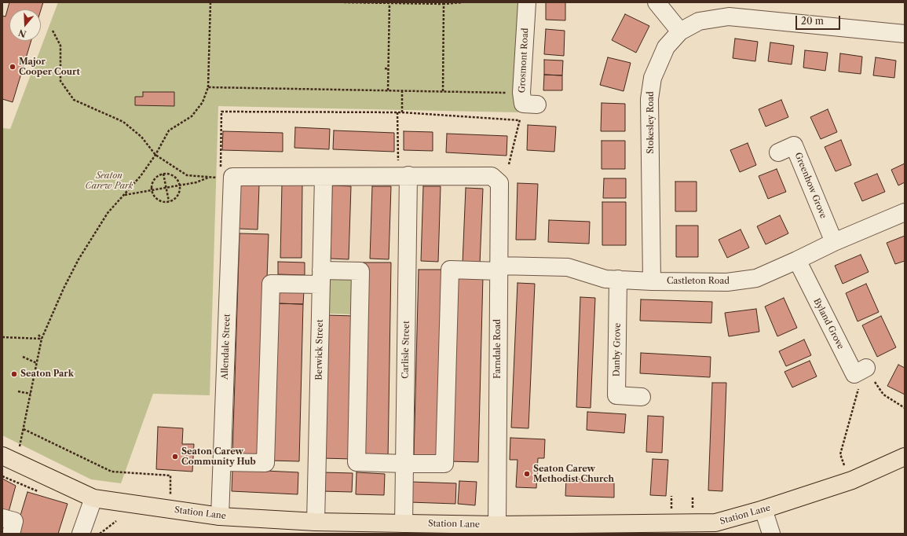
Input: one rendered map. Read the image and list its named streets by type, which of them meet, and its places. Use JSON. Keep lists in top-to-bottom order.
{
  "streets": {
    "main road": ["Station Lane"],
    "street": [
      "Grosmont Road",
      "Stokesley Road",
      "Greenhow Grove",
      "Castleton Road",
      "Byland Grove",
      "Allendale Street",
      "Farndale Road",
      "Berwick Street",
      "Carlisle Street",
      "Danby Grove"
    ]
  },
  "crossings": [
    ["Stokesley Road", "Castleton Road"],
    ["Greenhow Grove", "Castleton Road"],
    ["Castleton Road", "Byland Grove"],
    ["Castleton Road", "Farndale Road"],
    ["Castleton Road", "Carlisle Street"],
    ["Castleton Road", "Danby Grove"],
    ["Allendale Street", "Station Lane"],
    ["Farndale Road", "Carlisle Street"],
    ["Farndale Road", "Station Lane"],
    ["Berwick Street", "Station Lane"],
    ["Carlisle Street", "Station Lane"]
  ],
  "parks": ["Seaton Carew Park"],
  "places": [
    "Major Cooper Court",
    "Seaton Park",
    "Seaton Carew Community Hub",
    "Seaton Carew Methodist Church"
  ],
  "scale_bar": "20 m",
  "north": "bottom"
}
